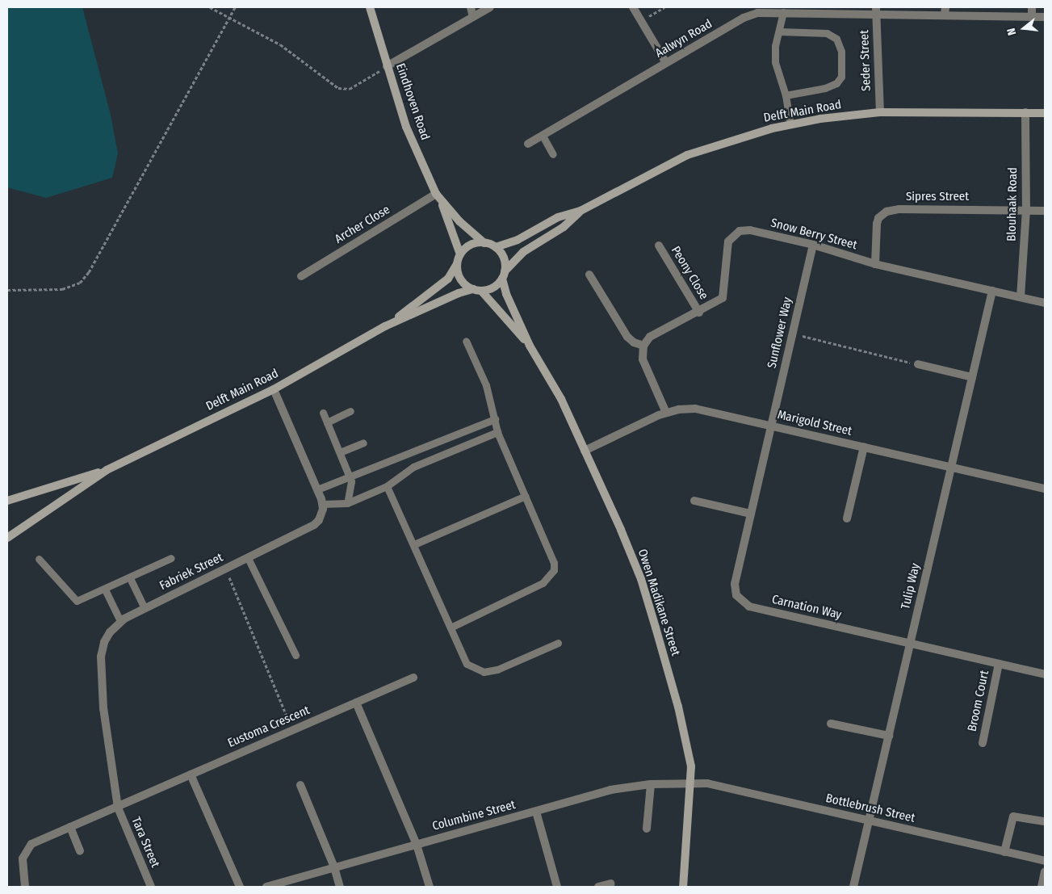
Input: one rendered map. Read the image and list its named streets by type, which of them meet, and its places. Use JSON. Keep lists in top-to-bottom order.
{
  "streets": {
    "street": [
      "Aalwyn Road",
      "Seder Street",
      "Eindhoven Road",
      "Delft Main Road",
      "Sipres Street",
      "Blouhaak Road",
      "Archer Close",
      "Snow Berry Street",
      "Peony Close",
      "Sunflower Way",
      "Marigold Street",
      "Fabriek Street",
      "Tulip Way",
      "Owen Madikane Street",
      "Carnation Way",
      "Broom Court",
      "Eustoma Crescent",
      "Bottlebrush Street",
      "Columbine Street",
      "Tara Street"
    ]
  },
  "crossings": [
    ["Aalwyn Road", "Seder Street"],
    ["Seder Street", "Delft Main Road"],
    ["Eindhoven Road", "Delft Main Road"],
    ["Eindhoven Road", "Archer Close"],
    ["Eindhoven Road", "Owen Madikane Street"],
    ["Delft Main Road", "Blouhaak Road"],
    ["Delft Main Road", "Owen Madikane Street"],
    ["Sipres Street", "Blouhaak Road"],
    ["Sipres Street", "Snow Berry Street"],
    ["Blouhaak Road", "Snow Berry Street"],
    ["Snow Berry Street", "Peony Close"],
    ["Snow Berry Street", "Sunflower Way"],
    ["Snow Berry Street", "Tulip Way"],
    ["Sunflower Way", "Marigold Street"],
    ["Sunflower Way", "Carnation Way"],
    ["Marigold Street", "Tulip Way"],
    ["Marigold Street", "Owen Madikane Street"],
    ["Marigold Street", "Carnation Way"],
    ["Fabriek Street", "Eustoma Crescent"],
    ["Fabriek Street", "Tara Street"],
    ["Tulip Way", "Carnation Way"],
    ["Tulip Way", "Bottlebrush Street"],
    ["Owen Madikane Street", "Bottlebrush Street"],
    ["Owen Madikane Street", "Columbine Street"],
    ["Carnation Way", "Broom Court"],
    ["Eustoma Crescent", "Tara Street"],
    ["Bottlebrush Street", "Columbine Street"]
  ],
  "north": "left"
}
